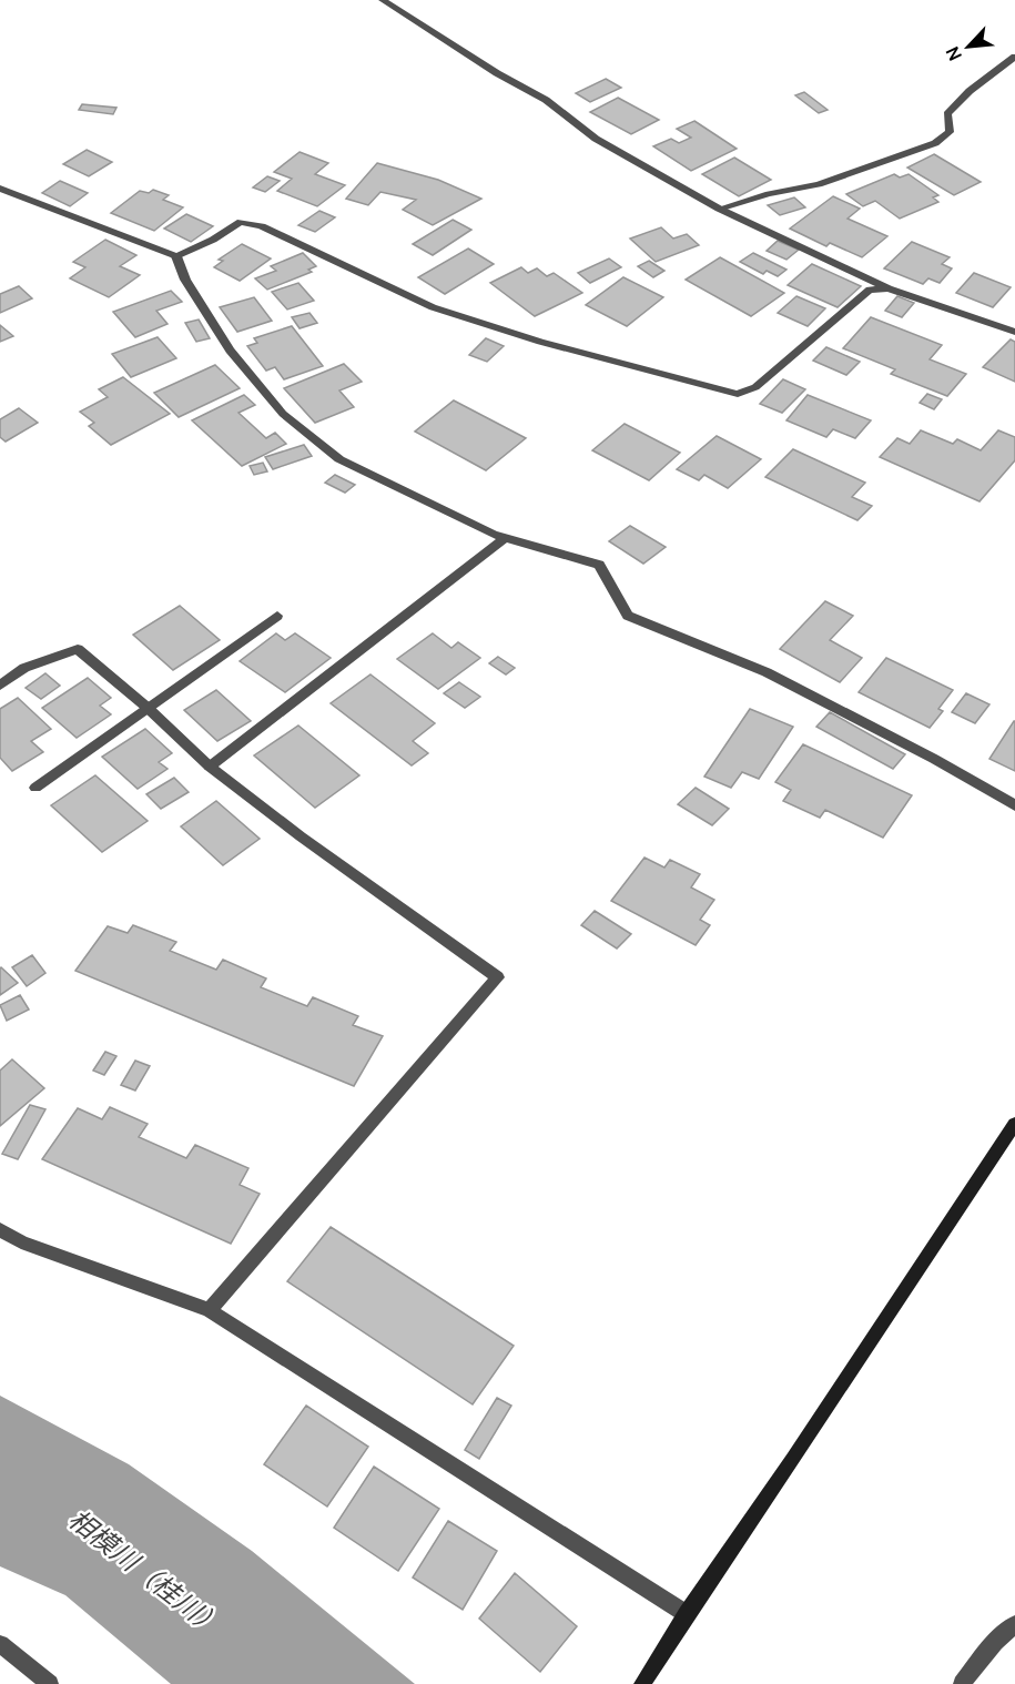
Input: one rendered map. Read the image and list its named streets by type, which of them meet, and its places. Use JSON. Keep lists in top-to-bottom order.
{
  "water": ["相模川（桂川）"],
  "north": "bottom left"
}
